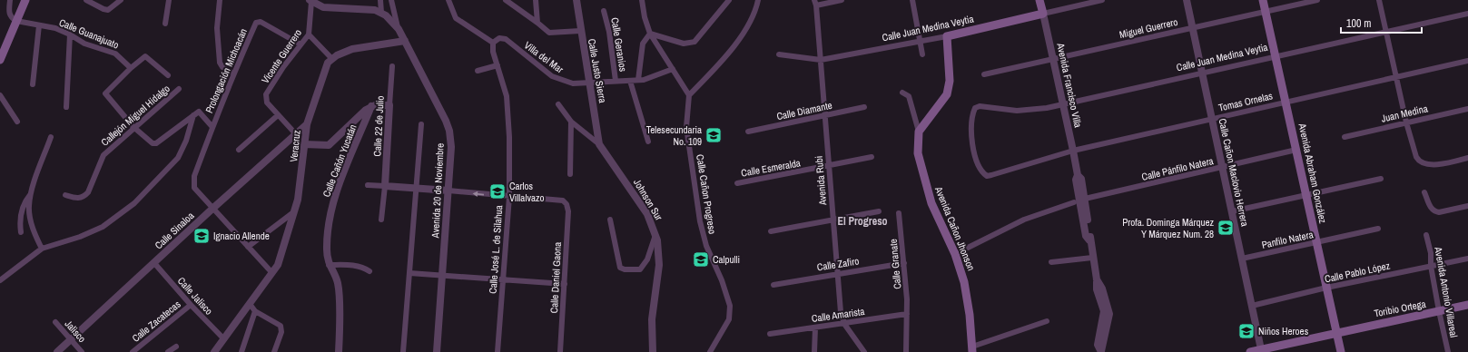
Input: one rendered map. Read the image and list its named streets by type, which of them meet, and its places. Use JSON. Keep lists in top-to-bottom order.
{
  "streets": {
    "main road": [
      "Calle Juan Medina Veytia",
      "Avenida Francisco Villa",
      "Avenida Abraham González",
      "Avenida Cañon Jhonson",
      "Toribio Ortega"
    ],
    "street": [
      "Miguel Guerrero",
      "Calle Guanajuato",
      "Calle Geranios",
      "Vicente Guerrero",
      "Villa del Mar",
      "Prolongación Michoacán",
      "Calle Justo Sierra",
      "Tomas Ornelas",
      "Calle Diamante",
      "Juan Medina",
      "Callejón Miguel Hidalgo",
      "Calle 22 de Julio",
      "Veracruz",
      "Calle Cañón Yucatán",
      "Calle Esmeralda",
      "Calle Pánfilo Natera",
      "Calle Cañon Maclovio Herrera",
      "Avenida Rubi",
      "Avenida 20 de Noviembre",
      "Calle Cañon Progreso",
      "Johnson Sur",
      "Calle Sinaloa",
      "Panfilo Natera",
      "Calle José L. de Silahua",
      "Calle Zafiro",
      "Calle Granate",
      "Calle Pablo López",
      "Calle Daniel Gaona",
      "Avenida Antonio Villareal",
      "Calle Jalisco",
      "Calle Amarista",
      "Calle Zacatecas",
      "Jalisco"
    ]
  },
  "crossings": [
    ["Calle Juan Medina Veytia", "Avenida Francisco Villa"],
    ["Calle Juan Medina Veytia", "Tomas Ornelas"],
    ["Calle Juan Medina Veytia", "Calle Cañon Maclovio Herrera"],
    ["Calle Juan Medina Veytia", "Avenida Abraham González"],
    ["Calle Juan Medina Veytia", "Avenida Rubi"],
    ["Miguel Guerrero", "Avenida Francisco Villa"],
    ["Miguel Guerrero", "Calle Cañon Maclovio Herrera"],
    ["Miguel Guerrero", "Avenida Abraham González"],
    ["Calle Geranios", "Villa del Mar"],
    ["Vicente Guerrero", "Prolongación Michoacán"],
    ["Villa del Mar", "Calle Justo Sierra"],
    ["Villa del Mar", "Calle José L. de Silahua"],
    ["Prolongación Michoacán", "Calle Sinaloa"],
    ["Calle Justo Sierra", "Johnson Sur"],
    ["Avenida Francisco Villa", "Tomas Ornelas"],
    ["Avenida Francisco Villa", "Calle Pánfilo Natera"],
    ["Tomas Ornelas", "Calle Cañon Maclovio Herrera"],
    ["Tomas Ornelas", "Avenida Abraham González"],
    ["Calle Diamante", "Avenida Rubi"],
    ["Veracruz", "Calle Sinaloa"],
    ["Veracruz", "Calle Jalisco"],
    ["Calle Esmeralda", "Avenida Rubi"],
    ["Calle Pánfilo Natera", "Calle Cañon Maclovio Herrera"],
    ["Calle Pánfilo Natera", "Avenida Abraham González"],
    ["Calle Cañon Maclovio Herrera", "Panfilo Natera"],
    ["Calle Cañon Maclovio Herrera", "Calle Pablo López"],
    ["Calle Cañon Maclovio Herrera", "Toribio Ortega"],
    ["Avenida Abraham González", "Panfilo Natera"],
    ["Avenida Abraham González", "Calle Pablo López"],
    ["Avenida Abraham González", "Toribio Ortega"],
    ["Avenida Rubi", "Calle Zafiro"],
    ["Avenida Rubi", "Calle Amarista"],
    ["Calle Sinaloa", "Calle Jalisco"],
    ["Calle Sinaloa", "Jalisco"],
    ["Calle José L. de Silahua", "Calle Daniel Gaona"],
    ["Calle Zafiro", "Calle Granate"],
    ["Calle Granate", "Calle Amarista"],
    ["Calle Pablo López", "Avenida Antonio Villareal"],
    ["Avenida Antonio Villareal", "Toribio Ortega"],
    ["Calle Jalisco", "Calle Zacatecas"]
  ],
  "districts": ["El Progreso"],
  "places": {
    "school or university": [
      "Telesecundaria No. 109",
      "Carlos Villalvazo",
      "Profa. Dominga Márquez Y Márquez Num. 28",
      "Ignacio Allende",
      "Calpulli",
      "Niños Heroes"
    ]
  },
  "scale_bar": "100 m"
}
